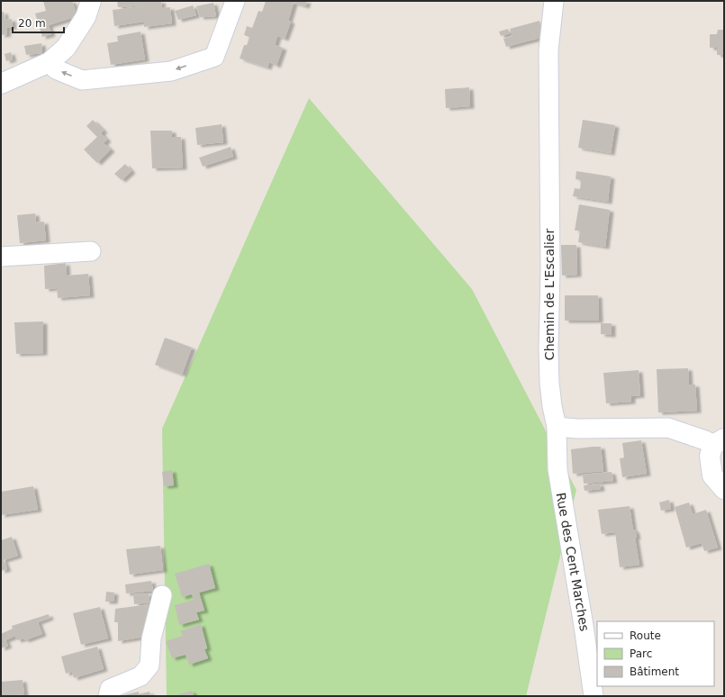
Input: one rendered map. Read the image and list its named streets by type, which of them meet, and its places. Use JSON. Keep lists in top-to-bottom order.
{
  "streets": {
    "street": ["Chemin de L'Escalier", "Rue des Cent Marches"]
  },
  "crossings": [
    ["Chemin de L'Escalier", "Rue des Cent Marches"]
  ],
  "legend": ["Route", "Parc", "Bâtiment"],
  "scale_bar": "20 m"
}
